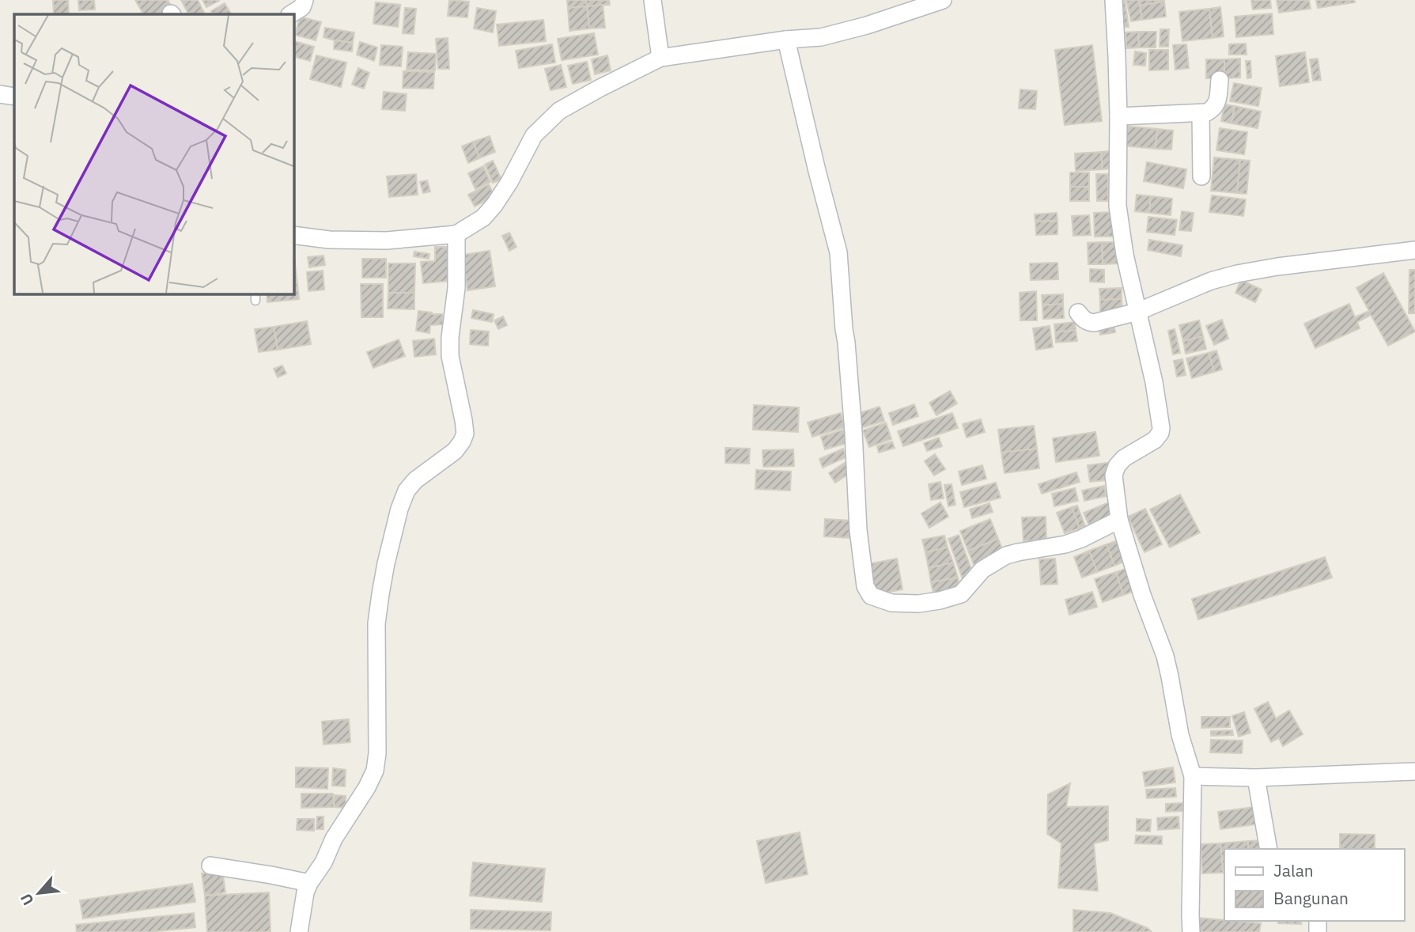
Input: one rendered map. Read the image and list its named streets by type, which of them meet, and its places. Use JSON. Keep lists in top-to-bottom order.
{
  "legend": ["Jalan", "Bangunan"],
  "north": "bottom left"
}
